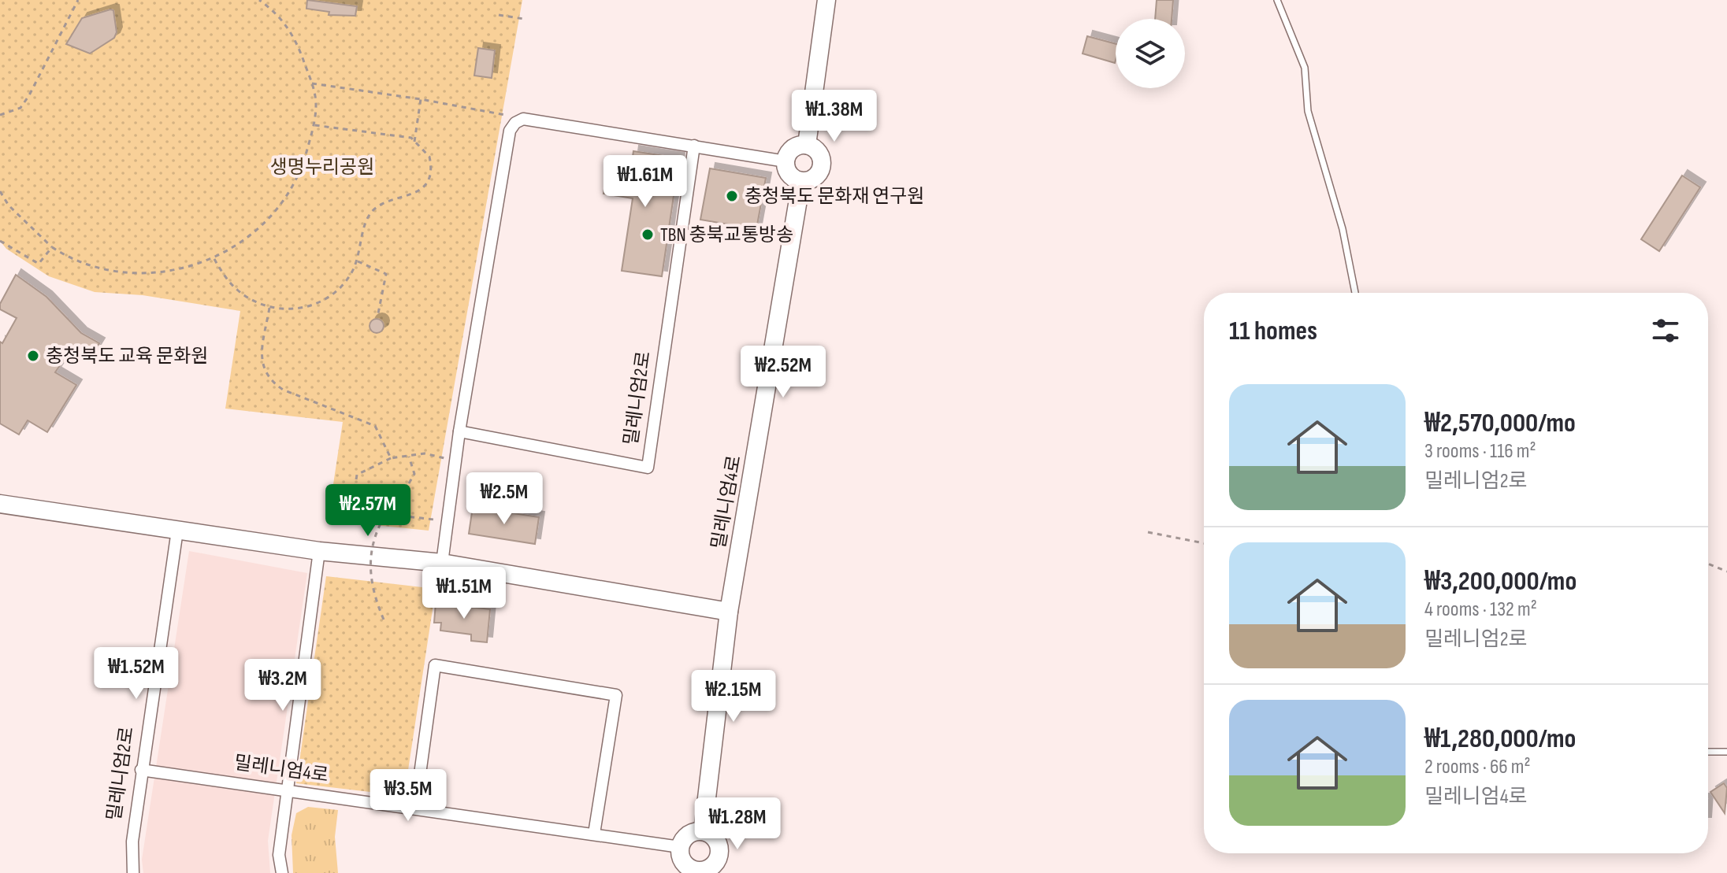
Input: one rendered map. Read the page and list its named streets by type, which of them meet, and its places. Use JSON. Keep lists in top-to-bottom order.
{
  "streets": {
    "street": ["밀레니엄2로", "밀레니엄4로"]
  },
  "crossings": [
    ["밀레니엄2로", "밀레니엄4로"]
  ],
  "parks": ["생명누리공원"],
  "places": ["충청북도 문화재 연구원", "TBN 충북교통방송", "충청북도 교육 문화원"],
  "page": {
    "price": [
      "₩1.38M",
      "₩1.61M",
      "₩2.52M",
      "₩2.5M",
      "₩2.57M",
      "₩1.51M",
      "₩1.52M",
      "₩3.2M",
      "₩2.15M",
      "₩3.5M",
      "₩1.28M"
    ],
    "heading": "11 homes",
    "list": [
      {
        "name": "₩2,570,000/mo",
        "note": "3 rooms · 116 m² · 밀레니엄2로"
      },
      {
        "name": "₩3,200,000/mo",
        "note": "4 rooms · 132 m² · 밀레니엄2로"
      },
      {
        "name": "₩1,280,000/mo",
        "note": "2 rooms · 66 m² · 밀레니엄4로"
      }
    ]
  }
}
